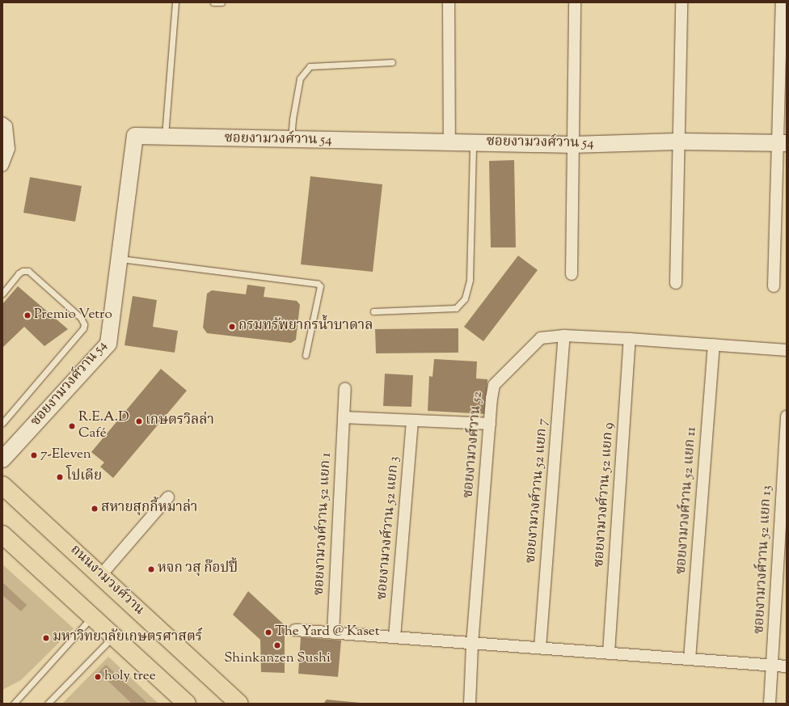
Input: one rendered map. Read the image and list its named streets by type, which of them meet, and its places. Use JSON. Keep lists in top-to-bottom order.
{
  "streets": {
    "main road": ["ถนนงามวงศ์วาน"],
    "street": [
      "ซอยงามวงศ์วาน 54",
      "ซอยงามวงศ์วาน 52",
      "ซอยงามวงศ์วาน 52 แยก 7",
      "ซอยงามวงศ์วาน 52 แยก 9",
      "ซอยงามวงศ์วาน 52 แยก 11",
      "ซอยงามวงศ์วาน 52 แยก 1",
      "ซอยงามวงศ์วาน 52 แยก 3",
      "ซอยงามวงศ์วาน 52 แยก 13"
    ]
  },
  "crossings": [
    ["ซอยงามวงศ์วาน 52", "ซอยงามวงศ์วาน 52 แยก 7"],
    ["ซอยงามวงศ์วาน 52", "ซอยงามวงศ์วาน 52 แยก 9"],
    ["ซอยงามวงศ์วาน 52", "ซอยงามวงศ์วาน 52 แยก 11"]
  ],
  "places": [
    "Premio Vetro",
    "กรมทรัพยากรน้ำบาดาล",
    "เกษตรวิลล่า",
    "R.E.A.D Café",
    "7-Eleven",
    "โปเดีย",
    "สหายสุกกี้หมาล่า",
    "หจก วสุ ก๊อปปี้",
    "The Yard @ Kaset",
    "มหาวิทยาลัยเกษตรศาสตร์",
    "Shinkanzen Sushi",
    "holy tree"
  ]
}
